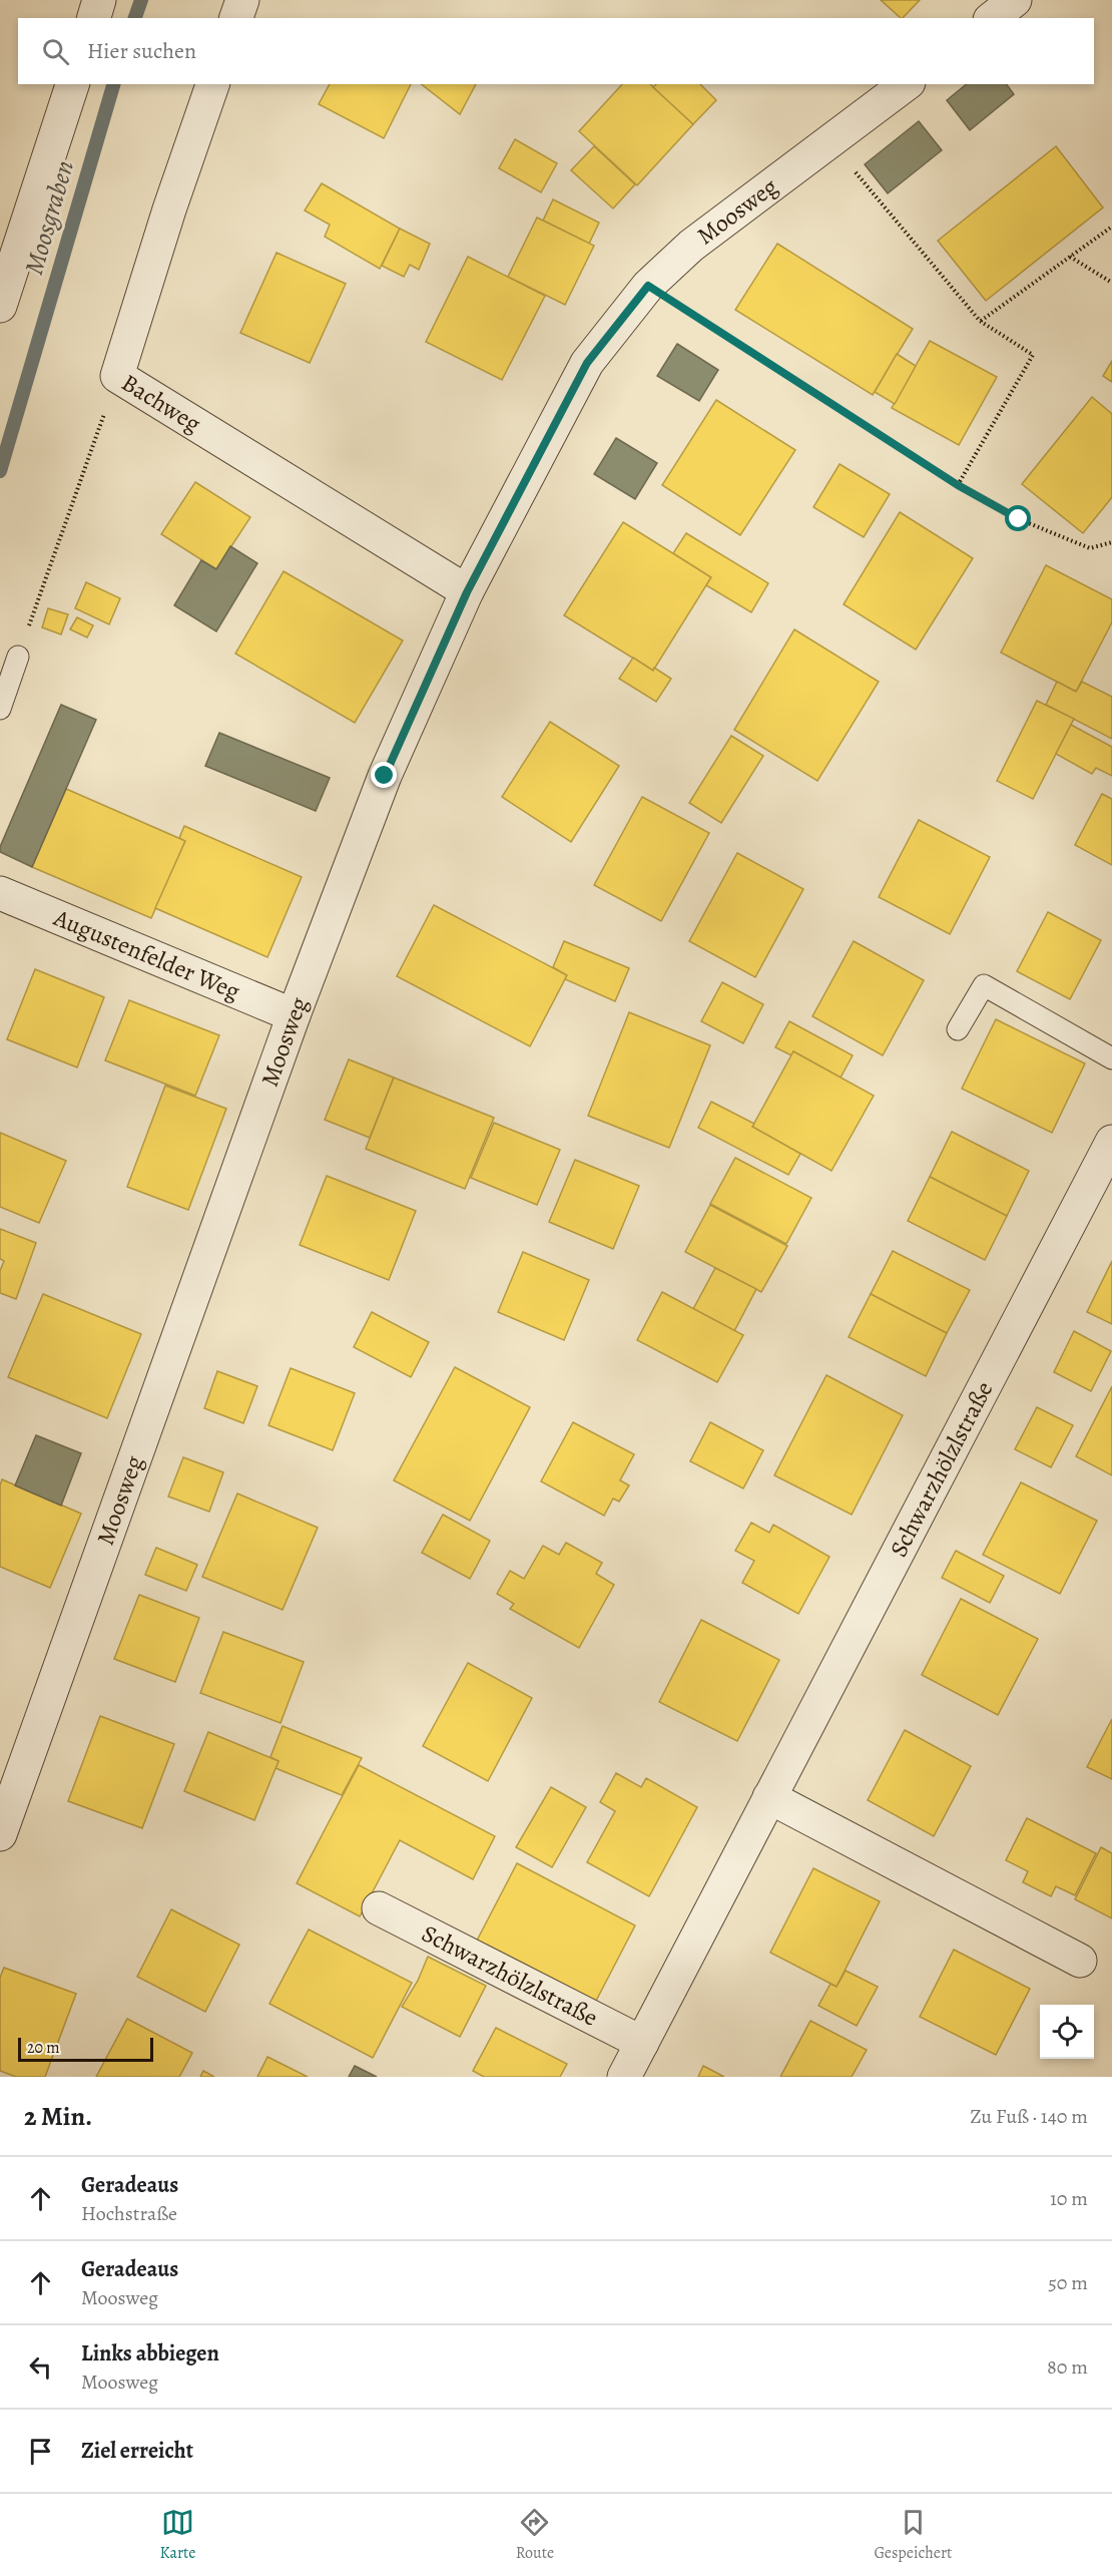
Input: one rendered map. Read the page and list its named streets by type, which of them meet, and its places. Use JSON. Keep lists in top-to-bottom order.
{
  "streets": {
    "street": [
      "Moosweg",
      "Bachweg",
      "Augustenfelder Weg",
      "Schwarzhölzlstraße"
    ]
  },
  "crossings": [
    ["Moosweg", "Bachweg"],
    ["Moosweg", "Augustenfelder Weg"]
  ],
  "water": ["Moosgraben"],
  "scale_bar": "20 m",
  "page": {
    "search": "Hier suchen",
    "scale": "20 m",
    "heading": ["2 Min.", "Zu Fuß · 140 m"],
    "list": [
      ["Geradeaus", "Hochstraße", "10 m"],
      ["Geradeaus", "Moosweg", "50 m"],
      ["Links abbiegen", "Moosweg", "80 m"],
      "Ziel erreicht"
    ],
    "nav": ["Karte", "Route", "Gespeichert"]
  }
}
